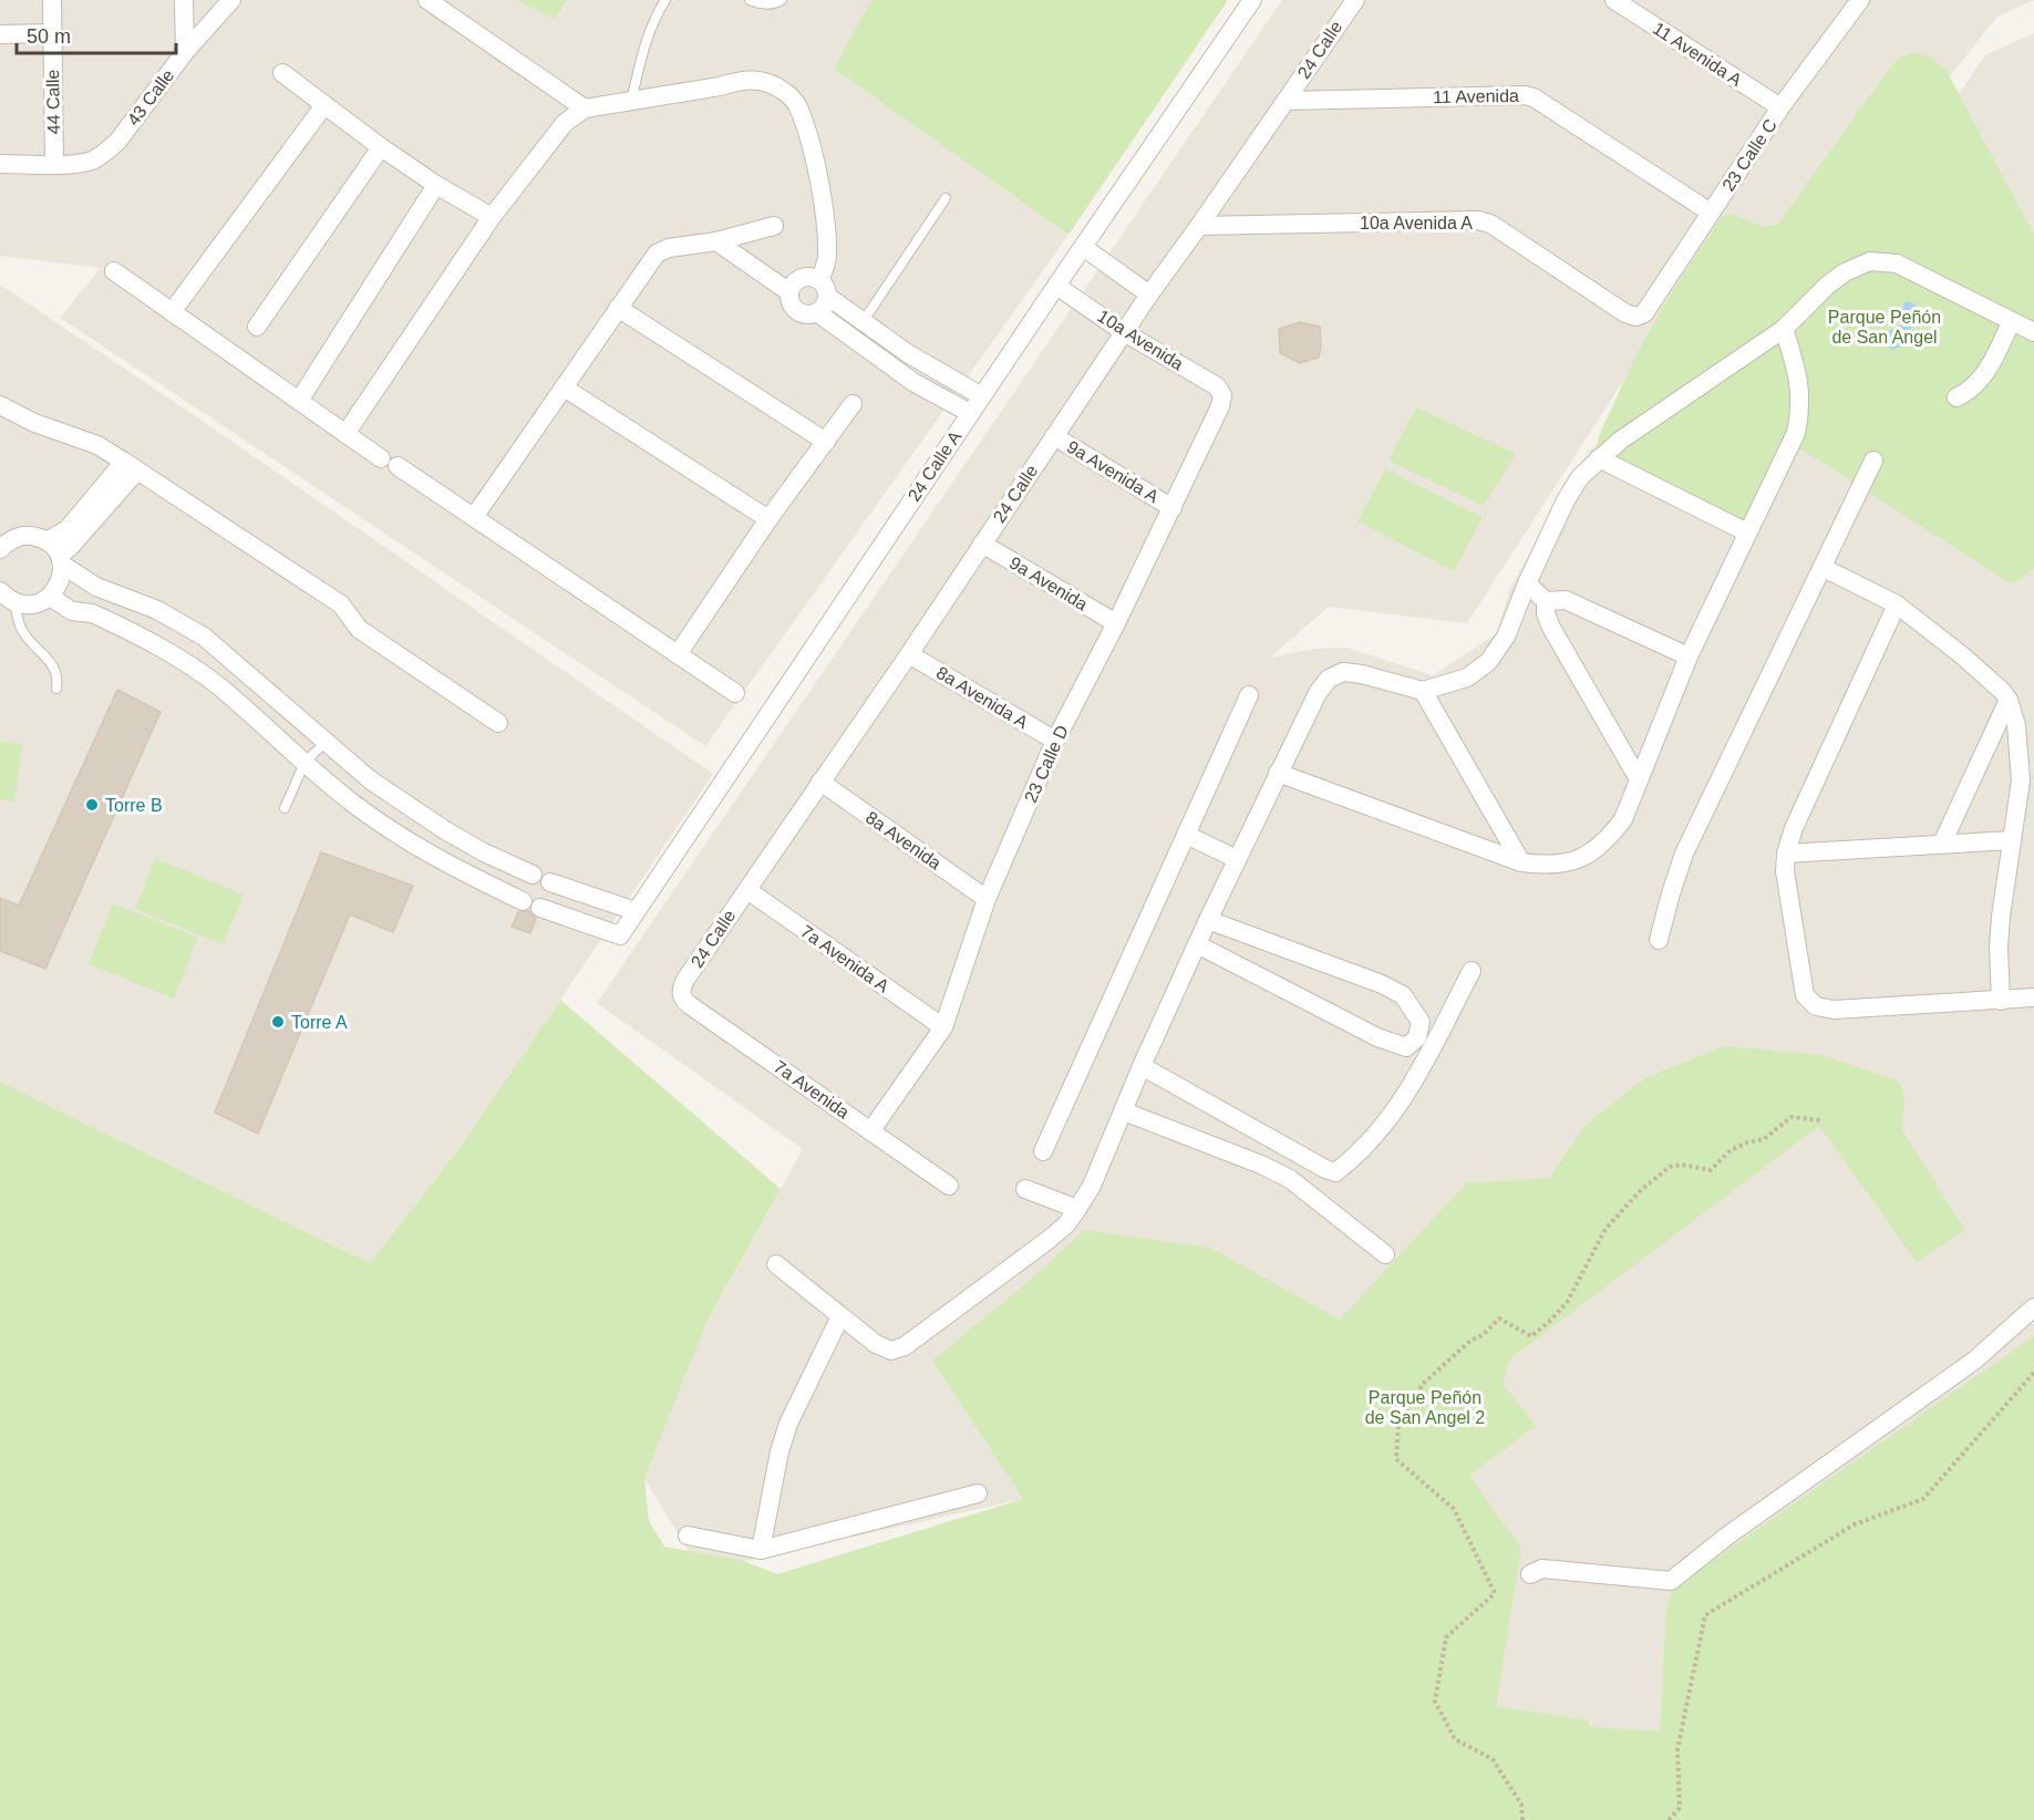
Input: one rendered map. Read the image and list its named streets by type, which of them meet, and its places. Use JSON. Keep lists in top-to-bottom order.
{
  "streets": {
    "street": [
      "24 Calle",
      "11 Avenida A",
      "11 Avenida",
      "43 Calle",
      "44 Calle",
      "23 Calle C",
      "10a Avenida A",
      "10a Avenida",
      "24 Calle A",
      "9a Avenida A",
      "9a Avenida",
      "8a Avenida A",
      "23 Calle D",
      "8a Avenida",
      "7a Avenida A",
      "7a Avenida"
    ]
  },
  "crossings": [
    ["24 Calle", "11 Avenida"],
    ["24 Calle", "10a Avenida A"],
    ["24 Calle", "10a Avenida"],
    ["24 Calle", "9a Avenida A"],
    ["24 Calle", "9a Avenida"],
    ["24 Calle", "8a Avenida A"],
    ["24 Calle", "8a Avenida"],
    ["24 Calle", "7a Avenida A"],
    ["24 Calle", "7a Avenida"],
    ["11 Avenida A", "23 Calle C"],
    ["11 Avenida", "23 Calle C"],
    ["43 Calle", "44 Calle"],
    ["23 Calle C", "10a Avenida A"],
    ["10a Avenida", "24 Calle A"],
    ["10a Avenida", "23 Calle D"],
    ["9a Avenida A", "23 Calle D"],
    ["9a Avenida", "23 Calle D"],
    ["8a Avenida A", "23 Calle D"],
    ["23 Calle D", "8a Avenida"],
    ["23 Calle D", "7a Avenida A"],
    ["23 Calle D", "7a Avenida"]
  ],
  "parks": ["Parque Peñón de San Angel", "Parque Peñón de San Angel 2"],
  "places": ["Torre B", "Torre A"],
  "scale_bar": "50 m"
}
